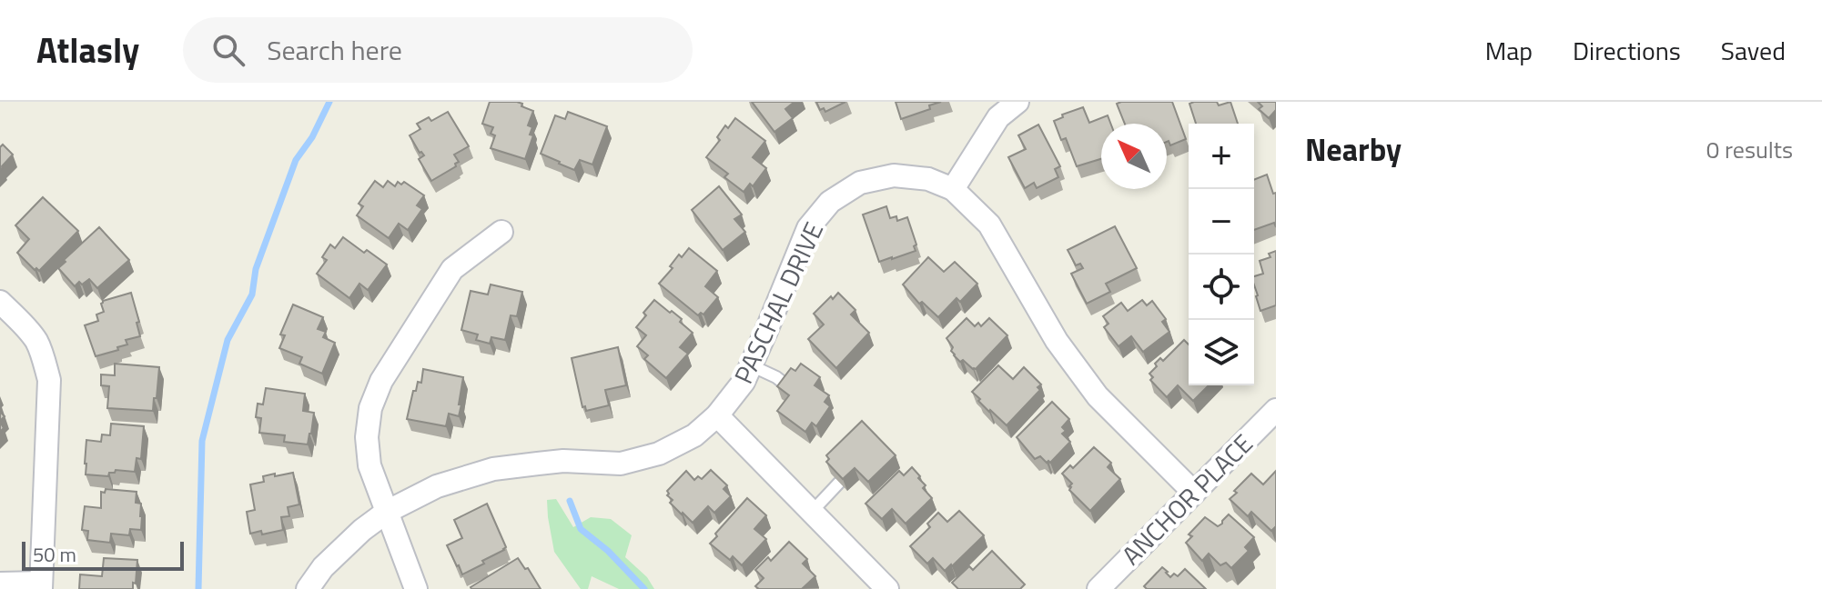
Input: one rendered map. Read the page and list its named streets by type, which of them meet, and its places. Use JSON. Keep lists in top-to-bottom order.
{
  "streets": {
    "street": ["PASCHAL DRIVE", "ANCHOR PLACE"]
  },
  "crossings": [
    ["PASCHAL DRIVE", "ANCHOR PLACE"]
  ],
  "scale_bar": "50 m",
  "north": "top left",
  "page": {
    "header": "Atlasly",
    "search": "Search here",
    "nav": ["Map", "Directions", "Saved"],
    "heading": ["Nearby", "0 results"],
    "map_buttons": ["+", "−"],
    "scale": "50 m"
  }
}
